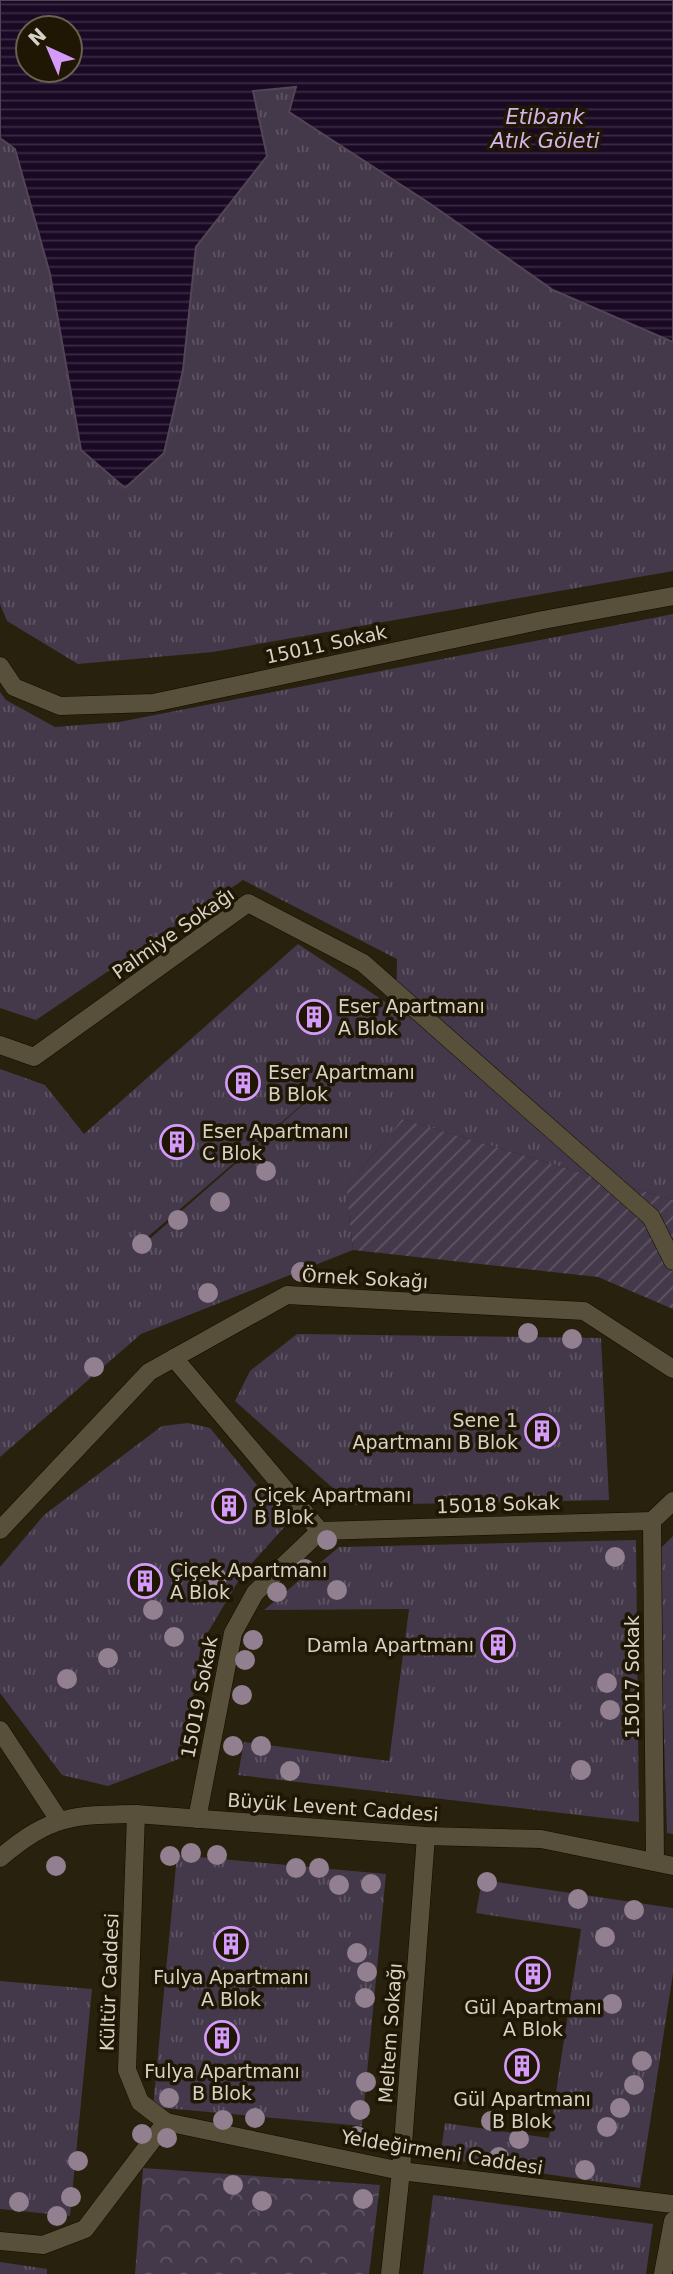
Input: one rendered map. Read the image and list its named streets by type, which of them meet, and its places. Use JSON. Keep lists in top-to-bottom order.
{
  "streets": {
    "street": [
      "15011 Sokak",
      "Palmiye Sokağı",
      "Örnek Sokağı",
      "15018 Sokak",
      "15017 Sokak",
      "15019 Sokak",
      "Büyük Levent Caddesi",
      "Kültür Caddesi",
      "Meltem Sokağı",
      "Yeldeğirmeni Caddesi"
    ]
  },
  "crossings": [
    ["15018 Sokak", "15017 Sokak"],
    ["15018 Sokak", "15019 Sokak"],
    ["15017 Sokak", "Büyük Levent Caddesi"],
    ["15019 Sokak", "Büyük Levent Caddesi"],
    ["Büyük Levent Caddesi", "Kültür Caddesi"],
    ["Büyük Levent Caddesi", "Meltem Sokağı"],
    ["Kültür Caddesi", "Yeldeğirmeni Caddesi"],
    ["Meltem Sokağı", "Yeldeğirmeni Caddesi"]
  ],
  "water": ["Etibank Atık Göleti"],
  "places": {
    "building": [
      "Eser Apartmanı A Blok",
      "Eser Apartmanı B Blok",
      "Eser Apartmanı C Blok",
      "Sene 1 Apartmanı B Blok",
      "Çiçek Apartmanı B Blok",
      "Çiçek Apartmanı A Blok",
      "Damla Apartmanı",
      "Fulya Apartmanı A Blok",
      "Gül Apartmanı A Blok",
      "Fulya Apartmanı B Blok",
      "Gül Apartmanı B Blok"
    ]
  },
  "north": "top left"
}
